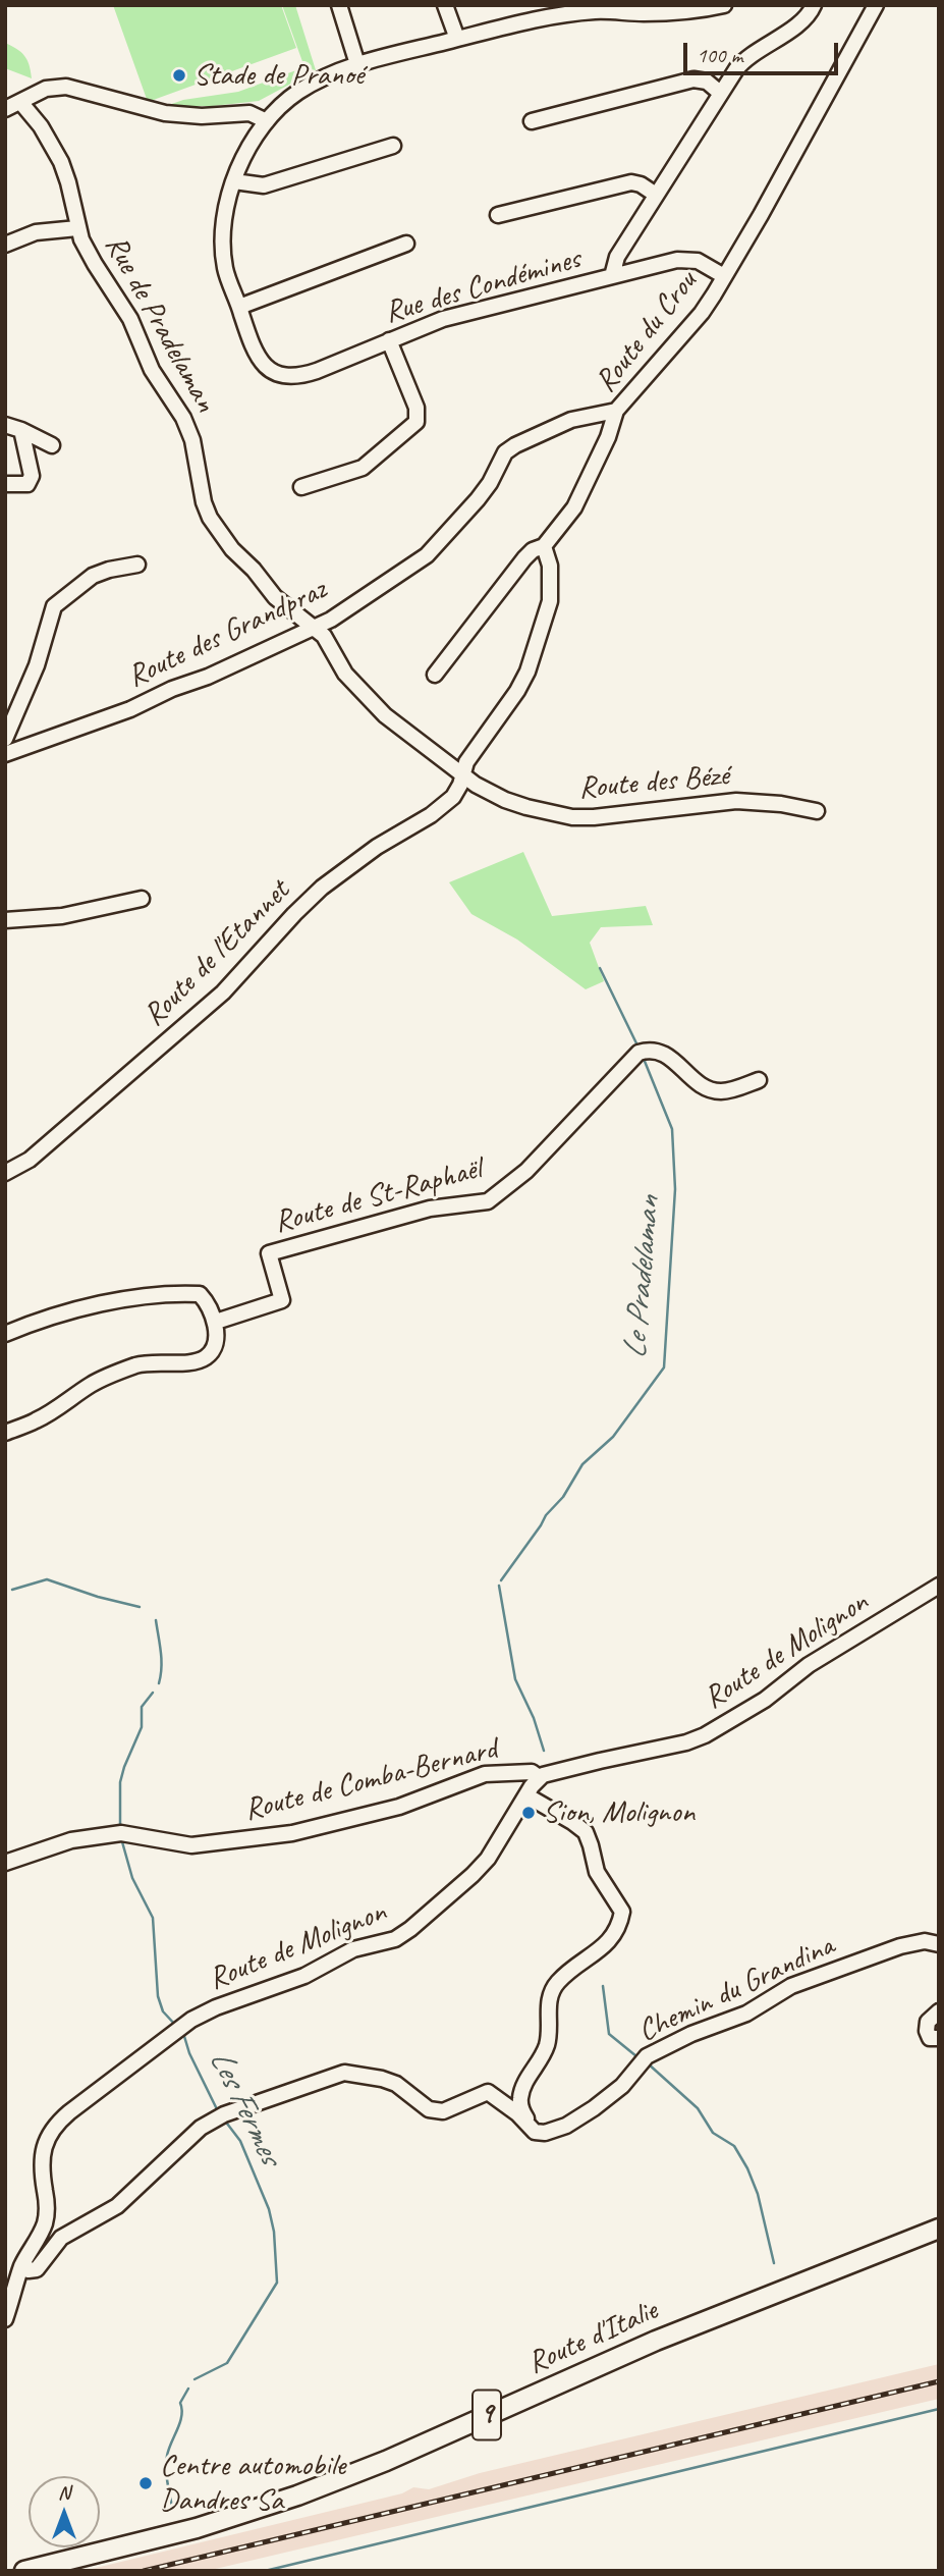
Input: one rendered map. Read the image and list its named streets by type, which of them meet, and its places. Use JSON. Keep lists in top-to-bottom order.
{
  "streets": {
    "main road": ["Route d'Italie", "9"],
    "street": [
      "Rue des Condémines",
      "Rue de Pradelaman",
      "Route du Crou",
      "Route des Grandpraz",
      "Route des Bézé",
      "Route de l'Etannet",
      "Route de St-Raphaël",
      "Route de Molignon",
      "Route de Comba-Bernard",
      "Chemin du Grandina"
    ]
  },
  "crossings": [
    ["Rue des Condémines", "Route du Crou"],
    ["Rue de Pradelaman", "Route des Grandpraz"],
    ["Rue de Pradelaman", "Route des Bézé"],
    ["Rue de Pradelaman", "Route de l'Etannet"],
    ["Route du Crou", "Route des Grandpraz"],
    ["Route des Bézé", "Route de l'Etannet"],
    ["Route de Molignon", "Route de Comba-Bernard"]
  ],
  "water": ["Le Pradelaman", "Les Fermes"],
  "places": ["Stade de Pranoé", "Sion, Molignon", "Centre automobile Dandres Sa"],
  "scale_bar": "100 m",
  "north": "top"
}
